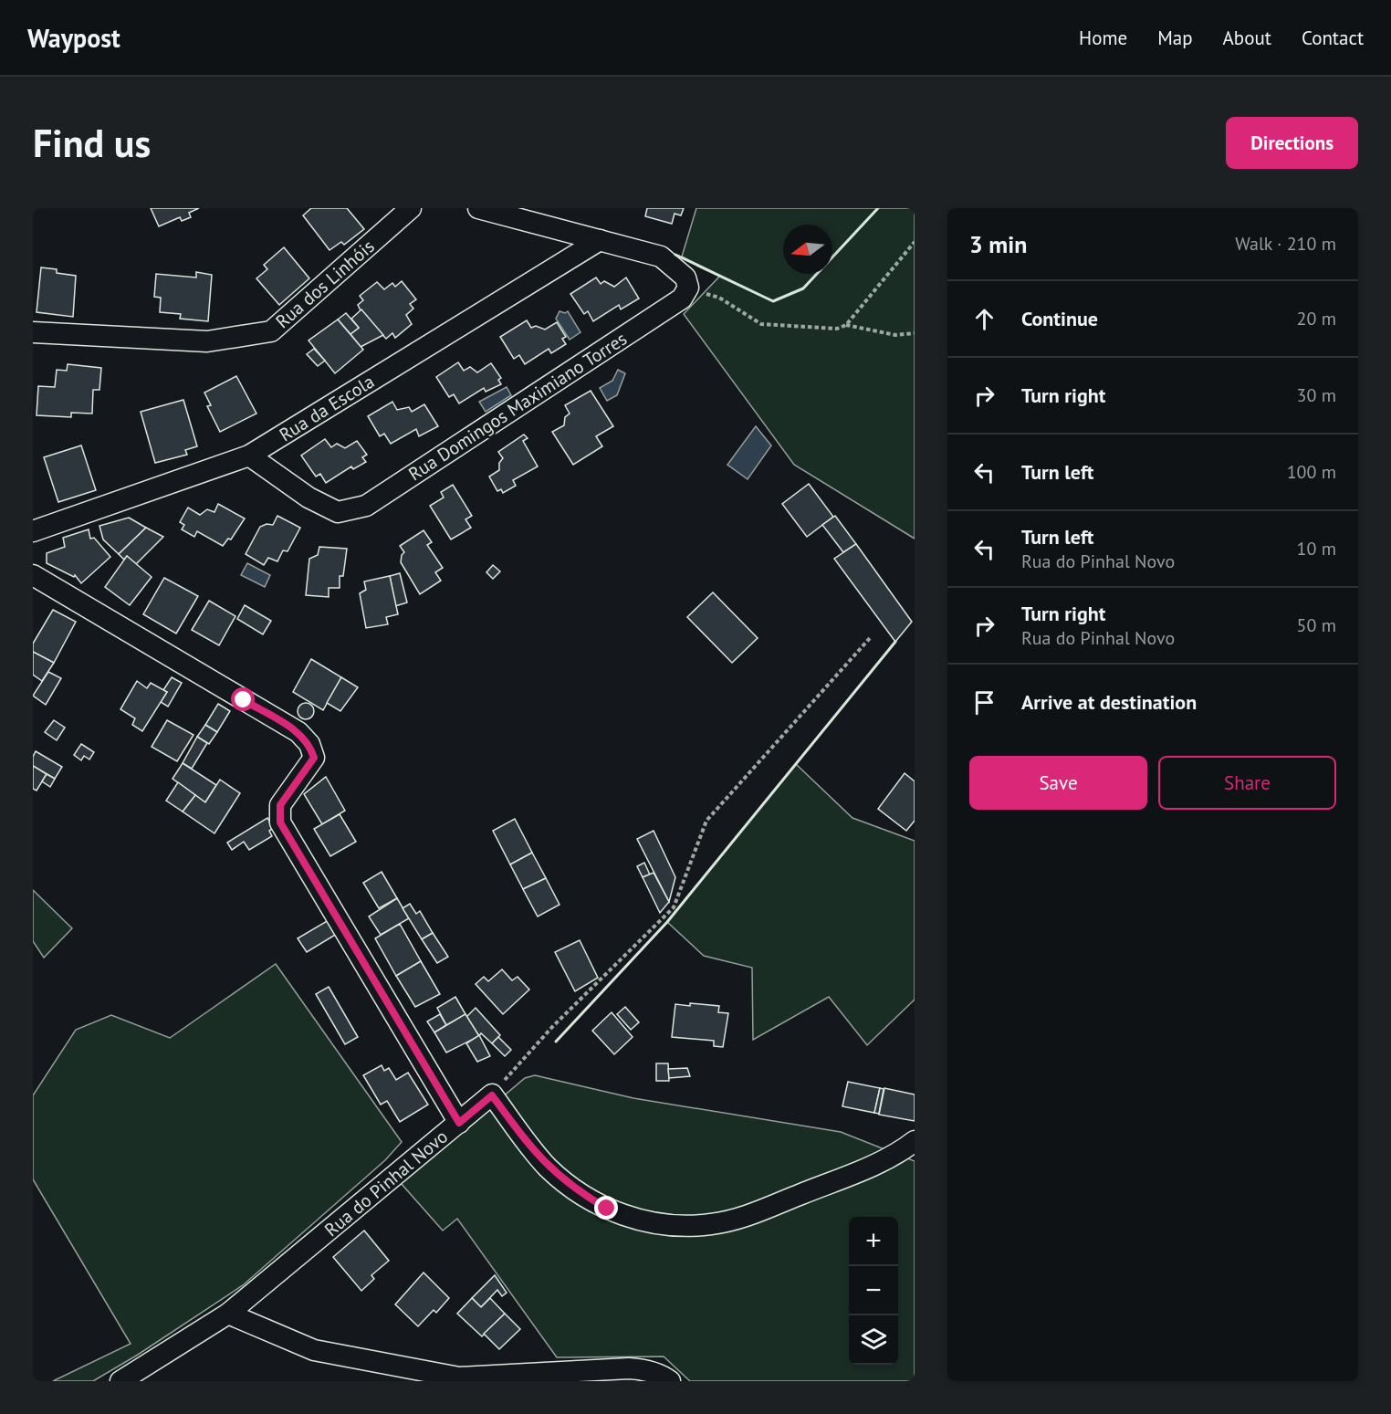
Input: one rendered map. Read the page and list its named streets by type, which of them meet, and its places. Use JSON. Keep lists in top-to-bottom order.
{
  "streets": {
    "street": [
      "Rua dos Linhóis",
      "Rua Domingos Maximiano Torres",
      "Rua da Escola",
      "Rua do Pinhal Novo"
    ]
  },
  "crossings": [
    ["Rua Domingos Maximiano Torres", "Rua da Escola"]
  ],
  "north": "left",
  "page": {
    "header": "Waypost",
    "nav": [
      "Home",
      "Map",
      "About",
      "Contact"
    ],
    "buttons": [
      "Directions",
      ["Save", "Share"]
    ],
    "title": "Find us",
    "heading": ["3 min", "Walk · 210 m"],
    "list": [
      ["Continue", "20 m"],
      ["Turn right", "30 m"],
      ["Turn left", "100 m"],
      ["Turn left", "Rua do Pinhal Novo", "10 m"],
      ["Turn right", "Rua do Pinhal Novo", "50 m"],
      "Arrive at destination"
    ],
    "map_buttons": ["+", "−"]
  }
}
